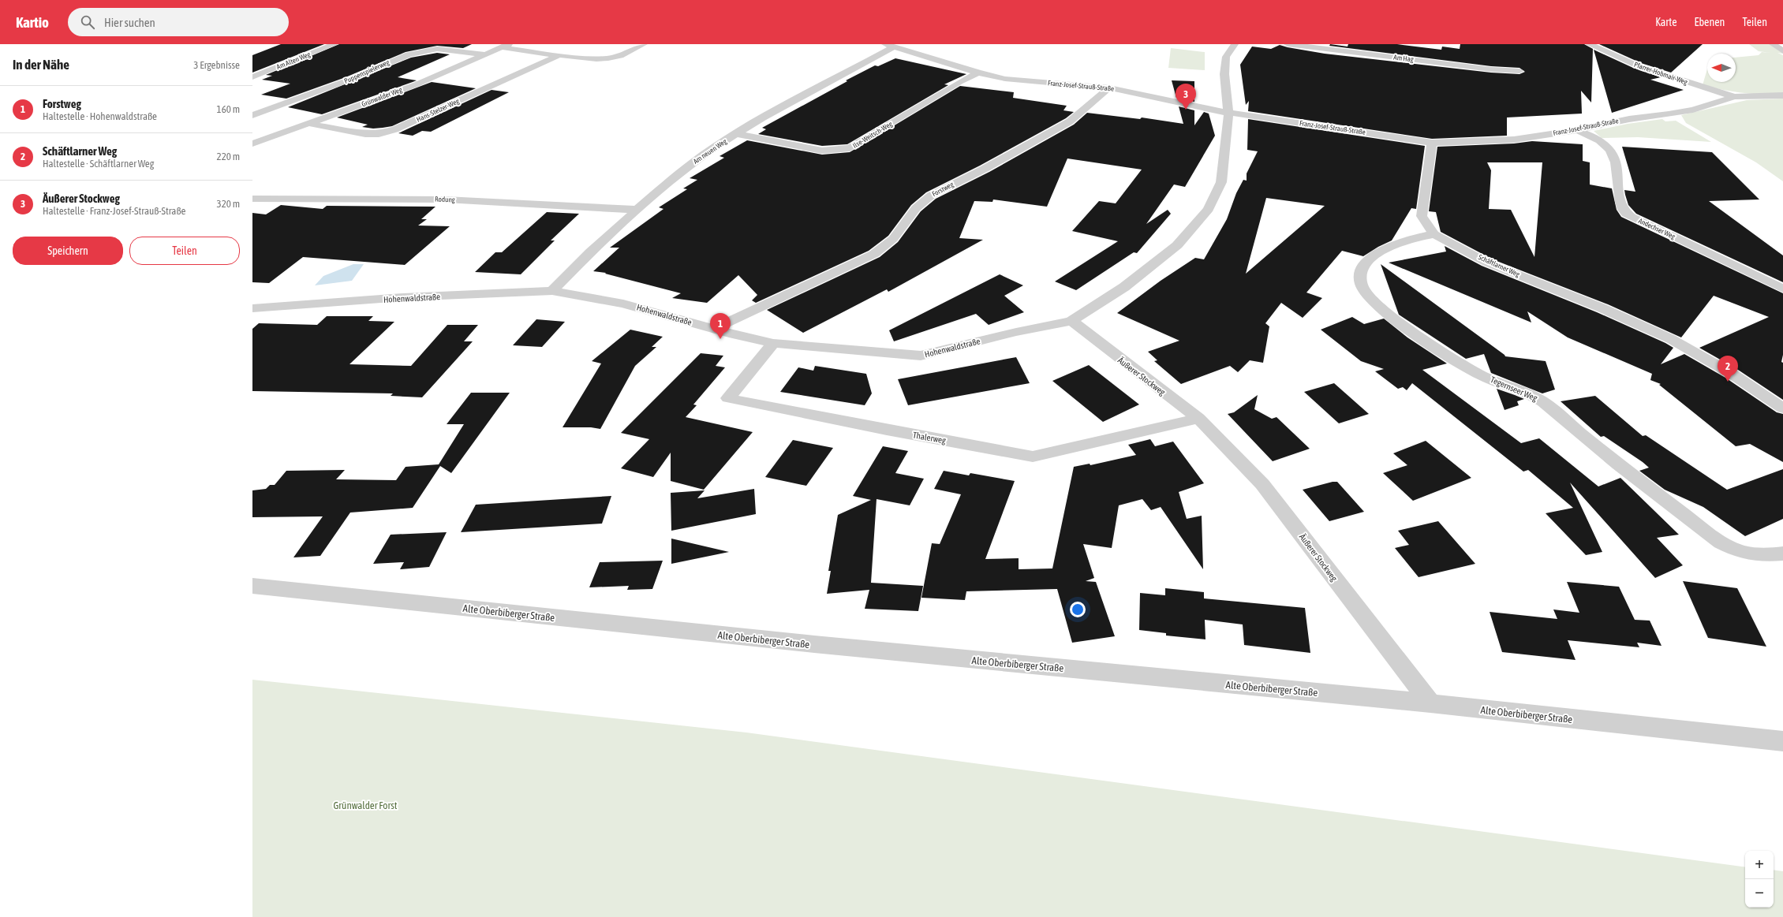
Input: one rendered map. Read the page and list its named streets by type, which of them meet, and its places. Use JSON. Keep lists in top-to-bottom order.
{
  "streets": {
    "street": [
      "Am Hag",
      "Am Alten Weg",
      "Puppenspielerweg",
      "Pfarrer-Hobmair-Weg",
      "Franz-Josef-Strauß-Straße",
      "Grünwalder Weg",
      "Hans-Stelzer-Weg",
      "Ilse-Weitsch-Weg",
      "Am neuen Weg",
      "Forstweg",
      "Rodung",
      "Andechser Weg",
      "Schäftlarner Weg",
      "Hohenwaldstraße",
      "Äußerer Stockweg",
      "Tegernseer Weg",
      "Thalerweg",
      "Alte Oberbiberger Straße"
    ]
  },
  "crossings": [
    ["Puppenspielerweg", "Grünwalder Weg"],
    ["Pfarrer-Hobmair-Weg", "Franz-Josef-Strauß-Straße"],
    ["Franz-Josef-Strauß-Straße", "Ilse-Weitsch-Weg"],
    ["Franz-Josef-Strauß-Straße", "Am neuen Weg"],
    ["Franz-Josef-Strauß-Straße", "Forstweg"],
    ["Franz-Josef-Strauß-Straße", "Andechser Weg"],
    ["Franz-Josef-Strauß-Straße", "Schäftlarner Weg"],
    ["Grünwalder Weg", "Hans-Stelzer-Weg"],
    ["Ilse-Weitsch-Weg", "Am neuen Weg"],
    ["Am neuen Weg", "Rodung"],
    ["Am neuen Weg", "Hohenwaldstraße"],
    ["Forstweg", "Hohenwaldstraße"],
    ["Schäftlarner Weg", "Tegernseer Weg"],
    ["Hohenwaldstraße", "Äußerer Stockweg"],
    ["Hohenwaldstraße", "Thalerweg"],
    ["Äußerer Stockweg", "Thalerweg"],
    ["Äußerer Stockweg", "Alte Oberbiberger Straße"]
  ],
  "parks": ["Grünwalder Forst"],
  "north": "left",
  "page": {
    "header": "Kartio",
    "search": "Hier suchen",
    "nav": ["Karte", "Ebenen", "Teilen"],
    "heading": ["In der Nähe", "3 Ergebnisse"],
    "pins": ["3", "1", "2"],
    "list": [
      {
        "mark": "1",
        "name": "Forstweg",
        "note": "Haltestelle · Hohenwaldstraße",
        "value": "160 m"
      },
      {
        "mark": "2",
        "name": "Schäftlarner Weg",
        "note": "Haltestelle · Schäftlarner Weg",
        "value": "220 m"
      },
      {
        "mark": "3",
        "name": "Äußerer Stockweg",
        "note": "Haltestelle · Franz-Josef-Strauß-Straße",
        "value": "320 m"
      }
    ],
    "buttons": ["Speichern", "Teilen"],
    "map_buttons": ["+", "−"]
  }
}
